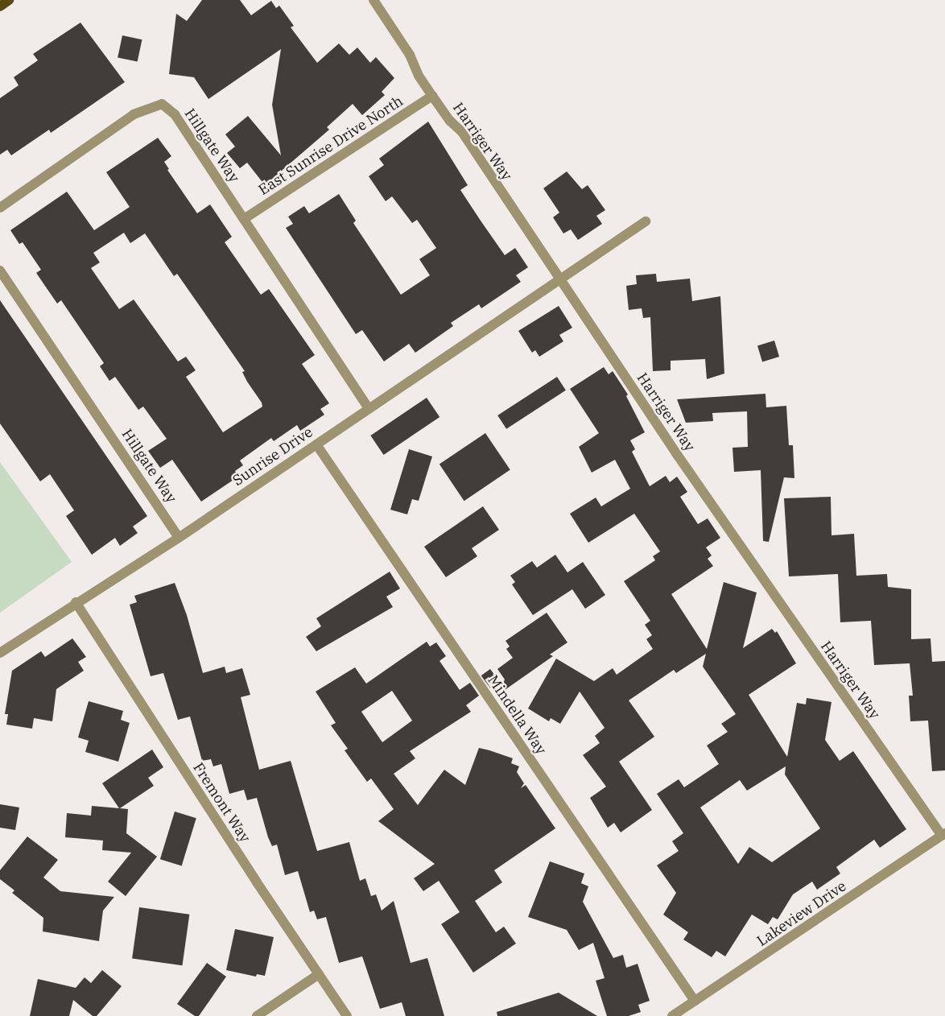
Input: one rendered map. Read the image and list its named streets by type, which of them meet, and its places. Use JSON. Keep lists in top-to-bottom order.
{
  "streets": {
    "street": [
      "Harriger Way",
      "Hillgate Way",
      "East Sunrise Drive North",
      "Sunrise Drive",
      "Mindella Way",
      "Fremont Way",
      "Lakeview Drive"
    ]
  },
  "crossings": [
    ["Harriger Way", "East Sunrise Drive North"],
    ["Harriger Way", "Sunrise Drive"],
    ["Harriger Way", "Lakeview Drive"],
    ["Hillgate Way", "East Sunrise Drive North"],
    ["Hillgate Way", "Sunrise Drive"],
    ["Sunrise Drive", "Mindella Way"],
    ["Sunrise Drive", "Fremont Way"],
    ["Mindella Way", "Lakeview Drive"]
  ]
}
